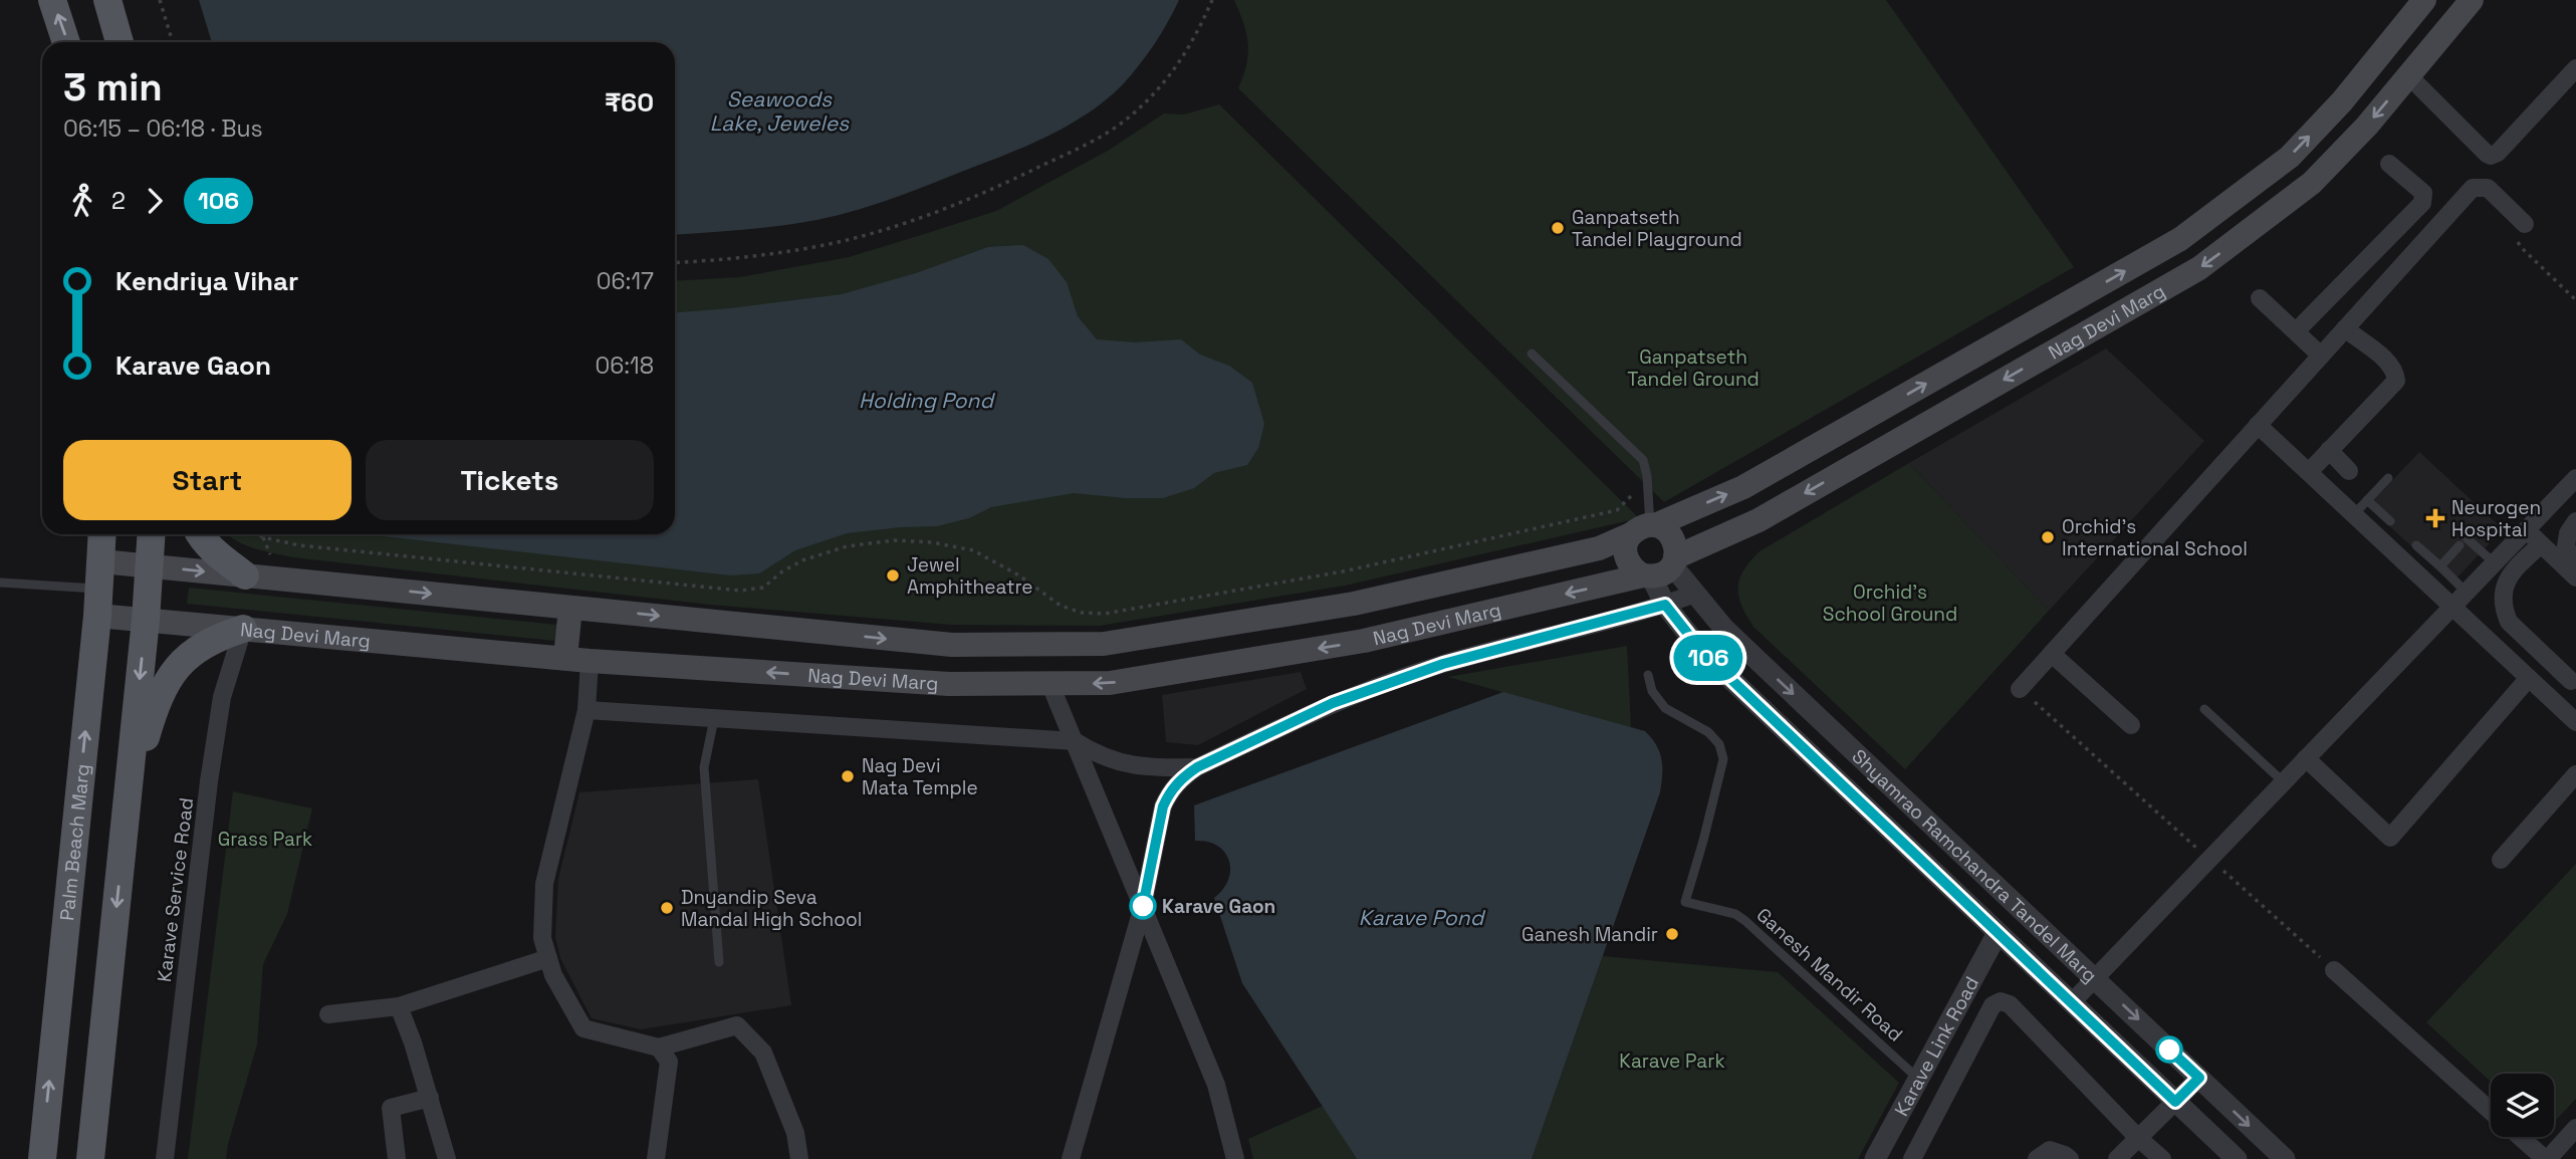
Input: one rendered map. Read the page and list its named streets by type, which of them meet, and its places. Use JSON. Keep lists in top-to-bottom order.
{
  "streets": {
    "main road": ["Nag Devi Marg", "Palm Beach Marg"],
    "street": ["Shyamrao Ramchandra Tandel Marg", "Karave Service Road", "Karave Link Road"],
    "lane": ["Ganesh Mandir Road"]
  },
  "crossings": [
    ["Nag Devi Marg", "Palm Beach Marg"],
    ["Nag Devi Marg", "Shyamrao Ramchandra Tandel Marg"],
    ["Nag Devi Marg", "Karave Service Road"],
    ["Shyamrao Ramchandra Tandel Marg", "Karave Link Road"],
    ["Ganesh Mandir Road", "Karave Link Road"]
  ],
  "water": ["Seawoods Lake, Jeweles", "Holding Pond", "Karave Pond"],
  "parks": [
    "Ganpatseth Tandel Ground",
    "Orchid's School Ground",
    "Grass Park",
    "Karave Park"
  ],
  "places": {
    "other": [
      "Ganpatseth Tandel Playground",
      "Orchid's International School",
      "Jewel Amphitheatre",
      "Nag Devi Mata Temple",
      "Karave Gaon",
      "Dnyandip Seva Mandal High School",
      "Ganesh Mandir"
    ],
    "health": ["Neurogen Hospital"]
  },
  "lines": ["bus line 106"],
  "page": {
    "on_map": "106",
    "heading": ["3 min", "06:15 – 06:18 · Bus", "₹60"],
    "legs": ["2", "106"],
    "list": [
      {
        "name": "Kendriya Vihar",
        "value": "06:17"
      },
      {
        "name": "Karave Gaon",
        "value": "06:18"
      }
    ],
    "buttons": ["Start", "Tickets"]
  }
}
